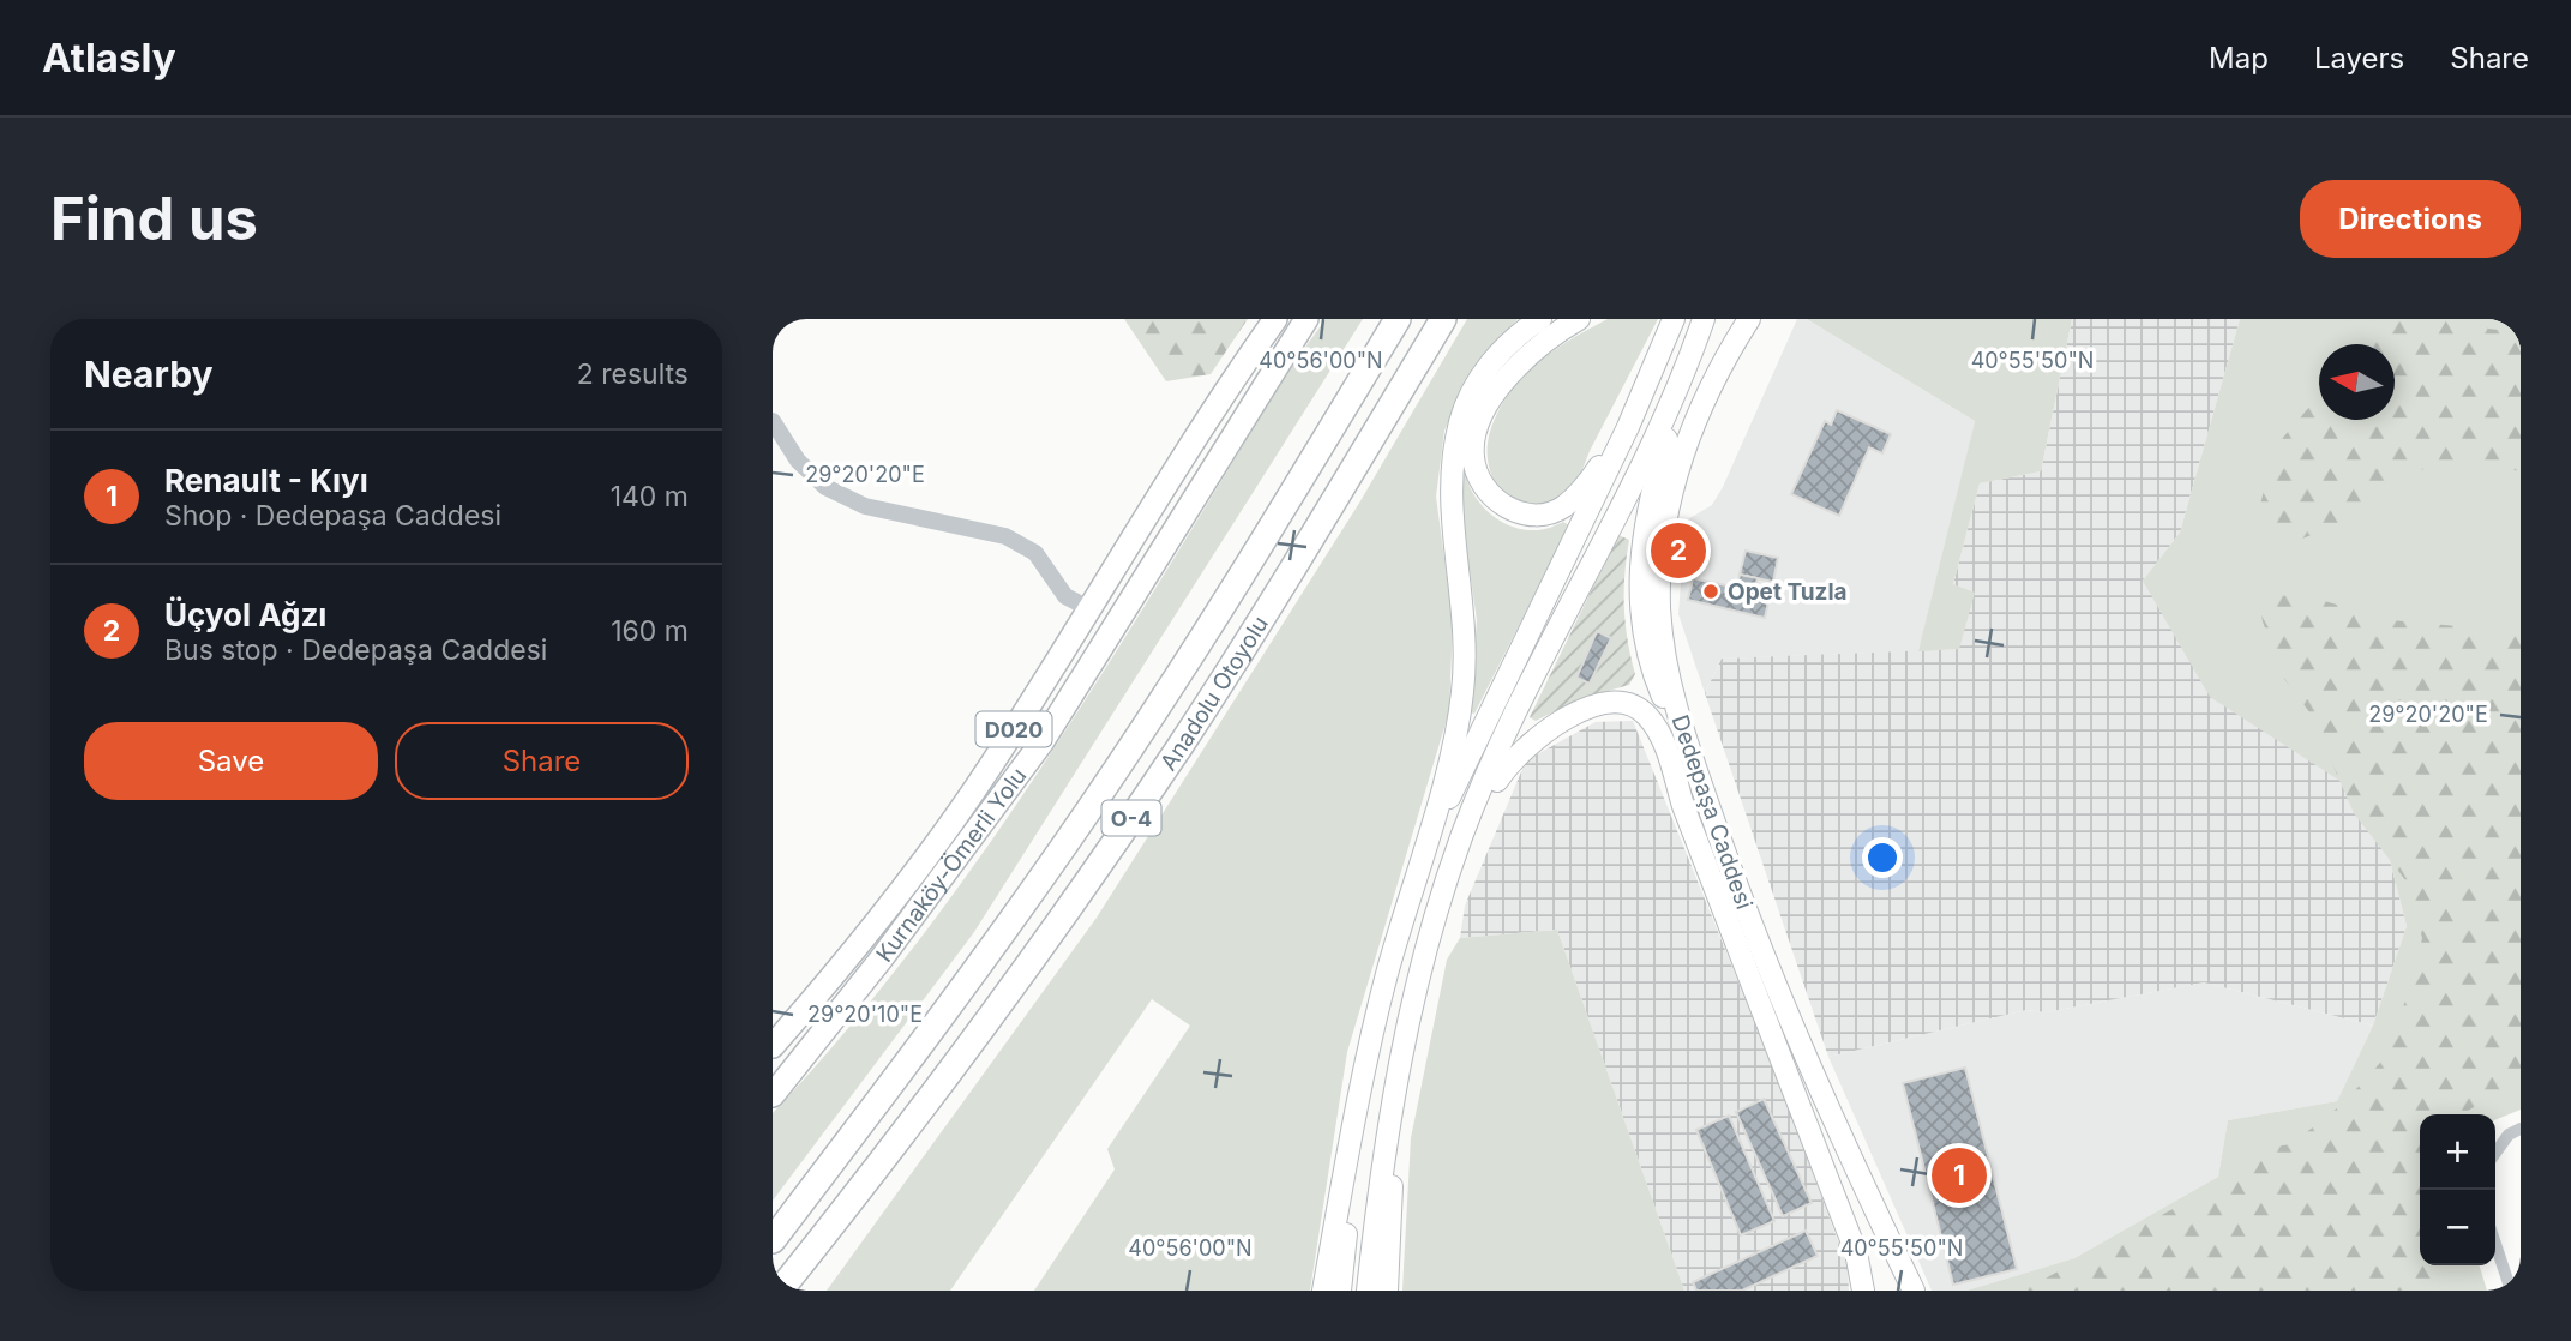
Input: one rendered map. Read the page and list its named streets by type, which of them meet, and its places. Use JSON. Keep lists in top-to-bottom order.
{
  "streets": {
    "highway": [
      "Anadolu Otoyolu",
      "D020",
      "O-4",
      "Kurnaköy-Ömerli Yolu"
    ],
    "main road": ["Dedepaşa Caddesi"]
  },
  "crossings": [
    ["D020", "Kurnaköy-Ömerli Yolu"]
  ],
  "places": ["Opet Tuzla"],
  "north": "left",
  "page": {
    "header": "Atlasly",
    "nav": ["Map", "Layers", "Share"],
    "buttons": [
      "Directions",
      ["Save", "Share"]
    ],
    "title": "Find us",
    "heading": ["Nearby", "2 results"],
    "list": [
      {
        "mark": "1",
        "name": "Renault - Kıyı",
        "note": "Shop · Dedepaşa Caddesi",
        "value": "140 m"
      },
      {
        "mark": "2",
        "name": "Üçyol Ağzı",
        "note": "Bus stop · Dedepaşa Caddesi",
        "value": "160 m"
      }
    ],
    "pins": ["2", "1"],
    "map_buttons": ["+", "−"]
  },
  "coordinates": [
    "40°56'00\"N",
    "40°55'50\"N",
    "29°20'20\"E",
    "29°20'10\"E"
  ]
}
